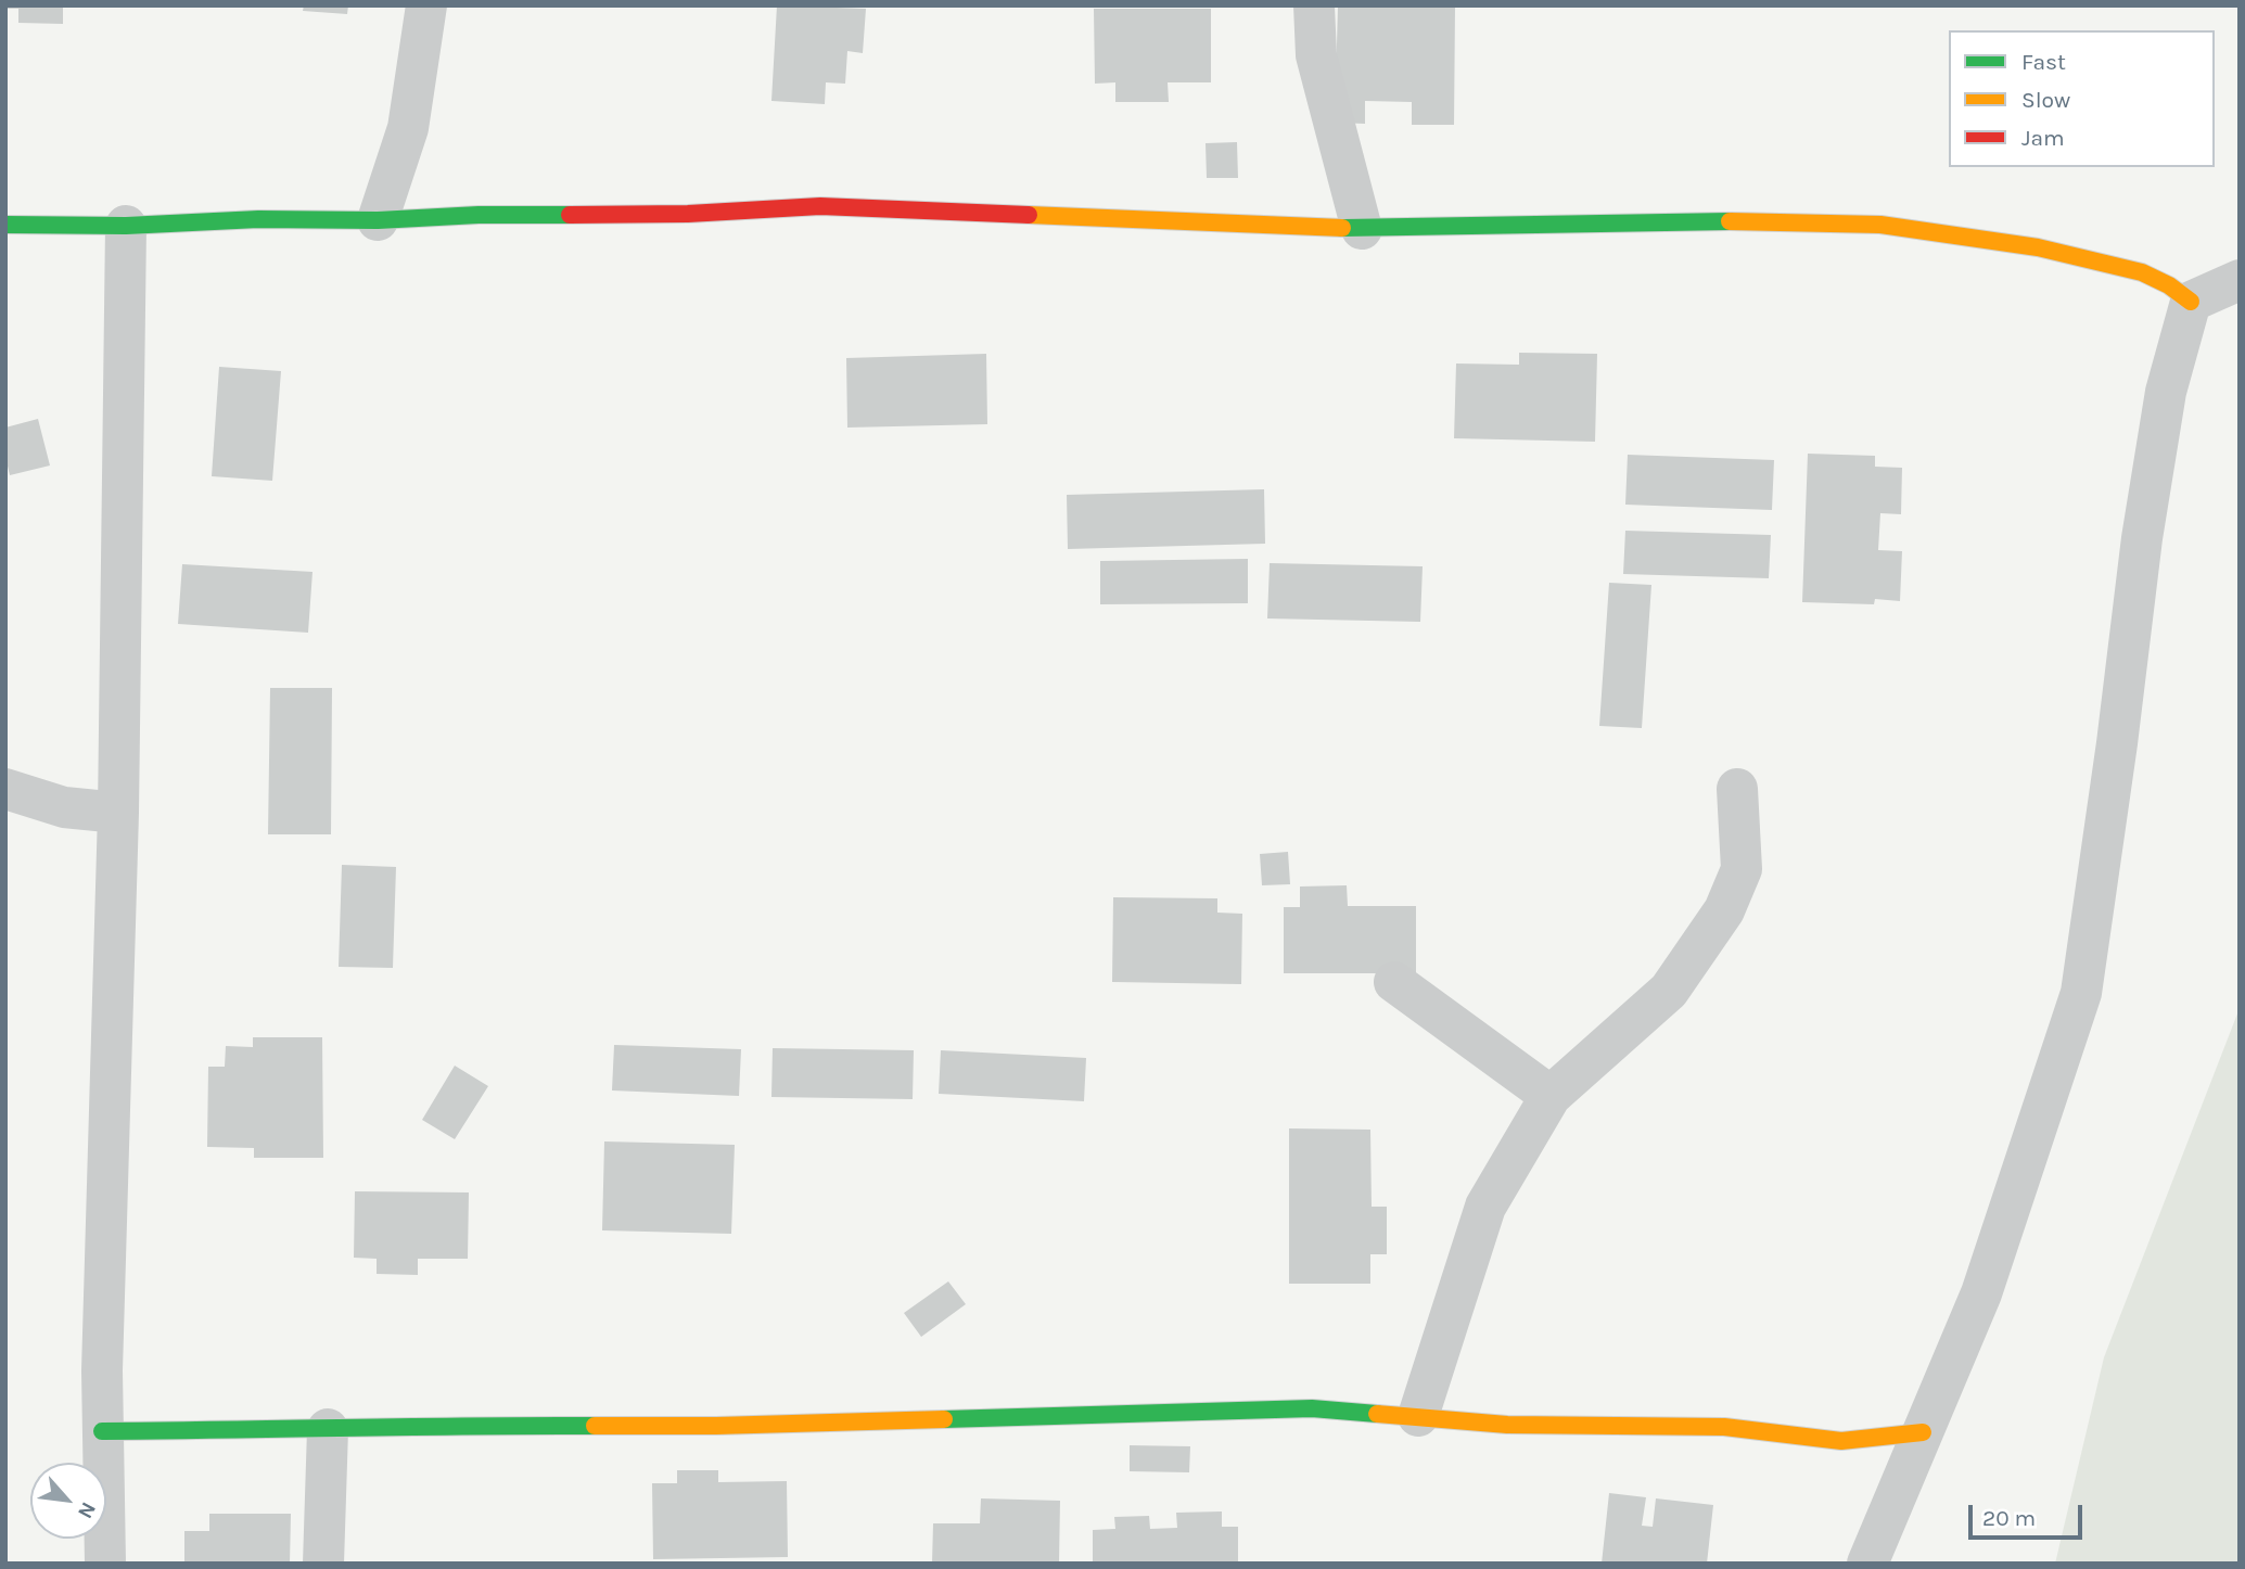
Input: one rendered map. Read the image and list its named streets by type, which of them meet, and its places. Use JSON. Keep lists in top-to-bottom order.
{
  "legend": ["Fast", "Slow", "Jam"],
  "scale_bar": "20 m",
  "north": "bottom right"
}
